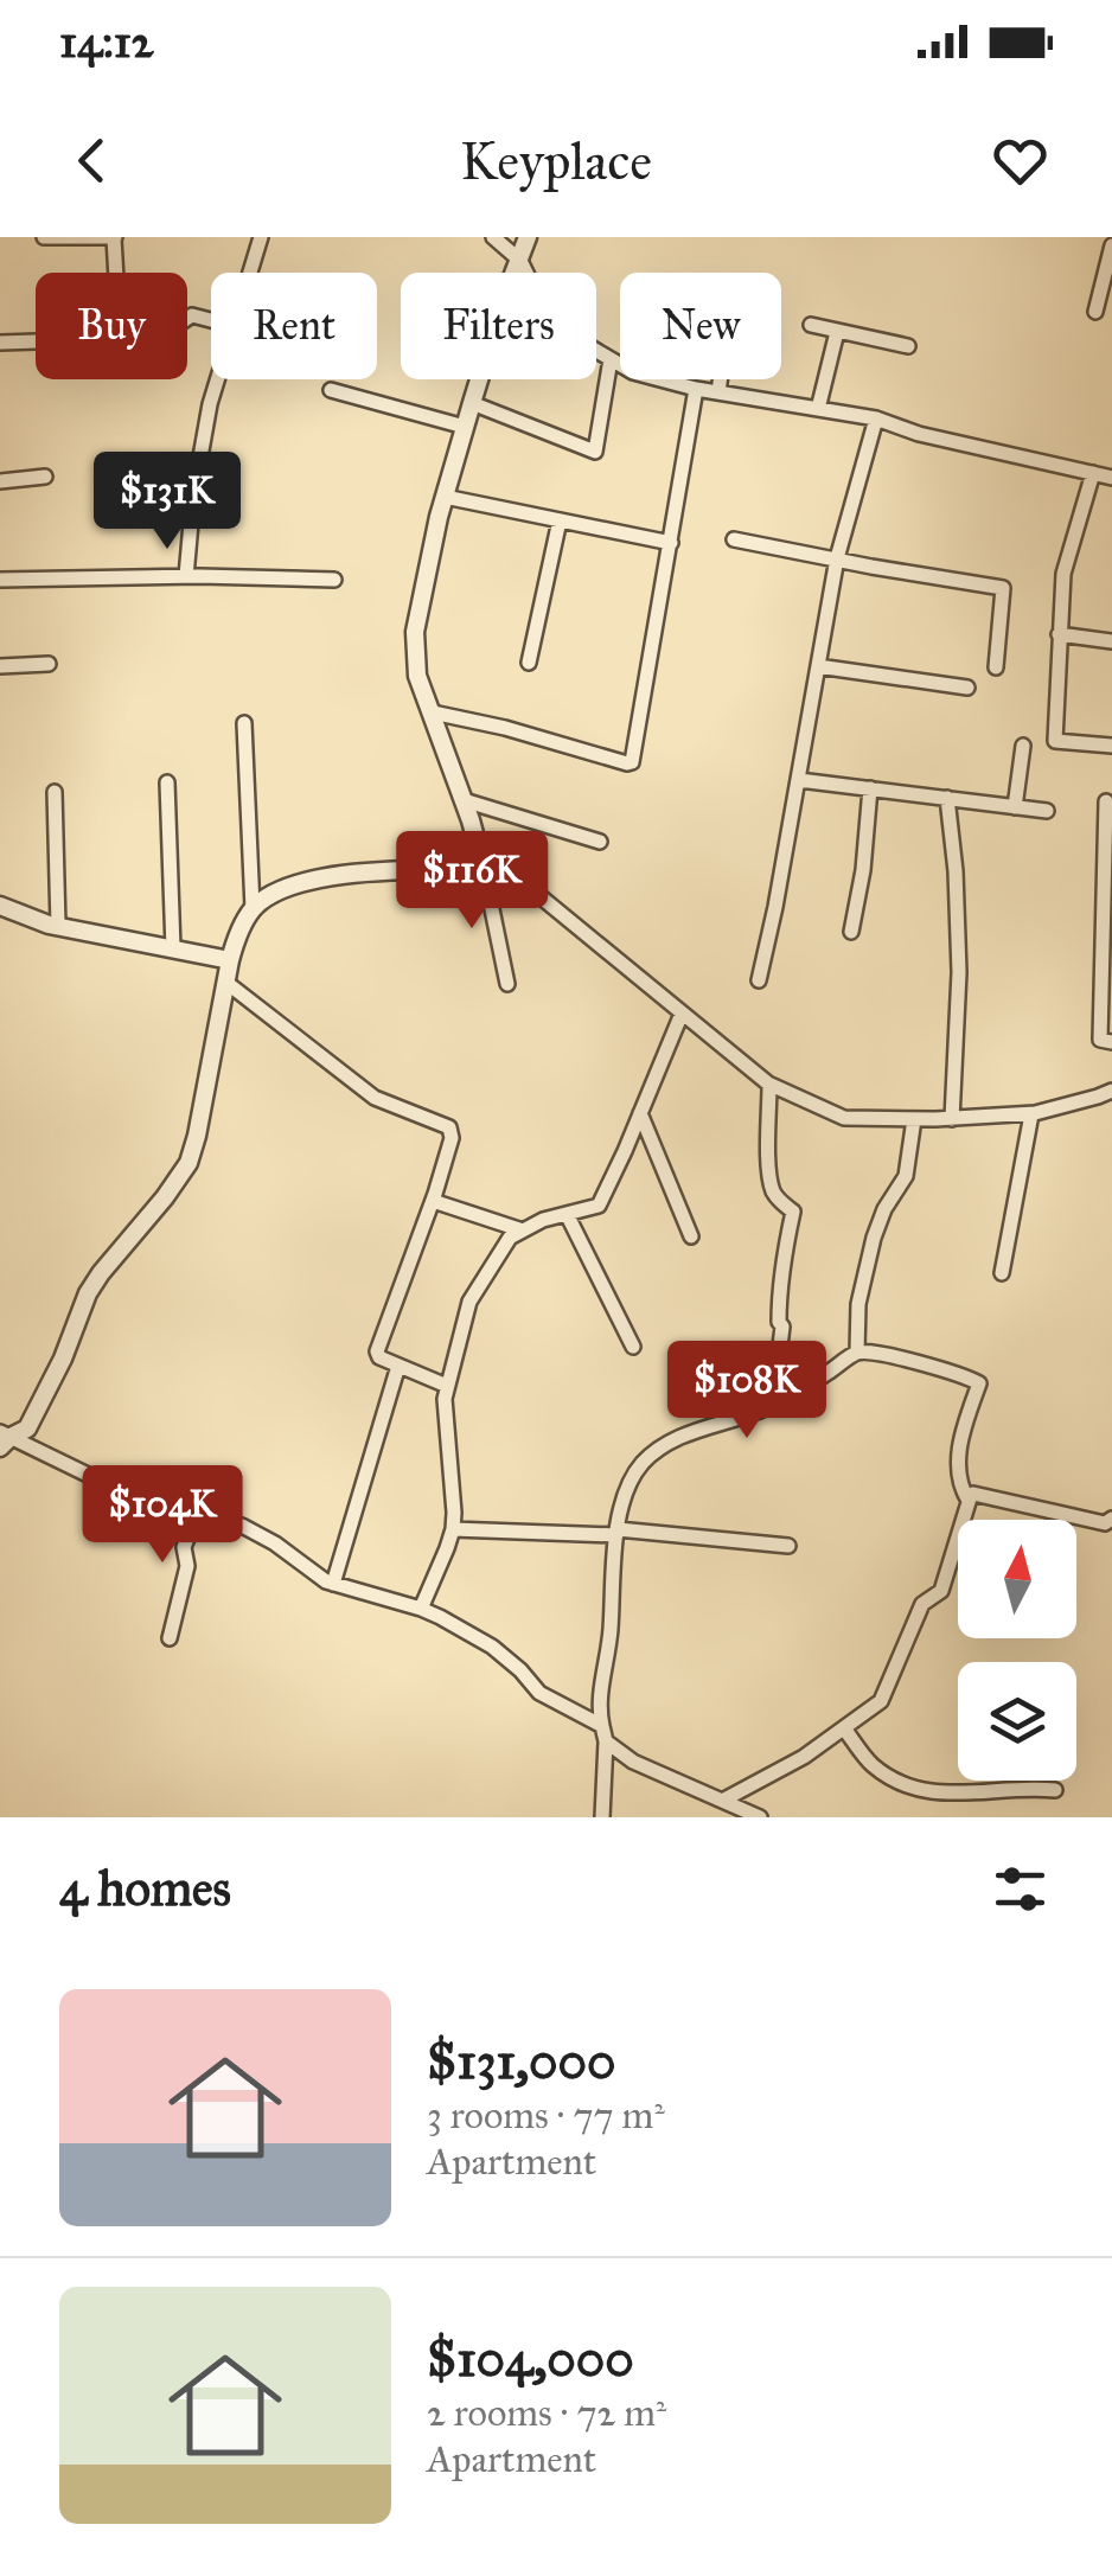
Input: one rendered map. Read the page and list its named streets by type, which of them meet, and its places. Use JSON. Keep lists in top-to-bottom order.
{
  "north": "top",
  "page": {
    "status": "14:12",
    "header": "Keyplace",
    "chip": [
      "Buy",
      "Rent",
      "Filters",
      "New"
    ],
    "price": [
      "$131K",
      "$116K",
      "$108K",
      "$104K"
    ],
    "heading": "4 homes",
    "list": [
      {
        "name": "$131,000",
        "note": "3 rooms · 77 m² · Apartment"
      },
      {
        "name": "$104,000",
        "note": "2 rooms · 72 m² · Apartment"
      }
    ]
  }
}
